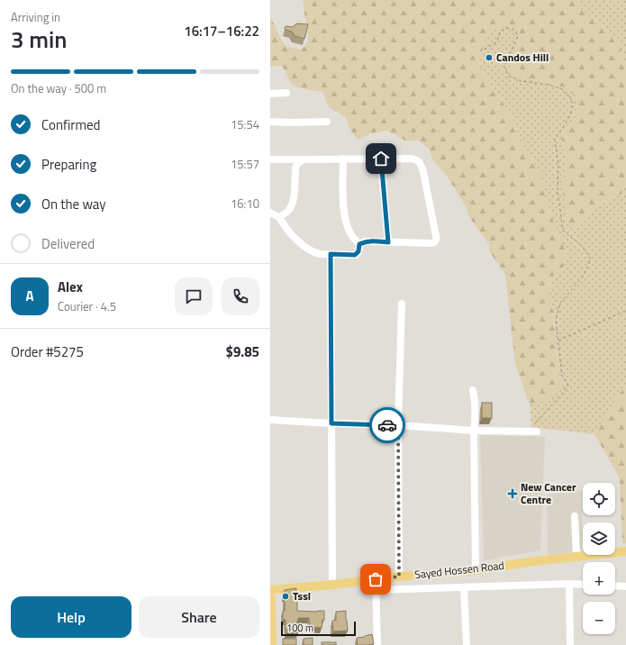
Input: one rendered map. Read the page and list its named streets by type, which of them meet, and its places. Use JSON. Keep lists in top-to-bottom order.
{
  "streets": {
    "main road": ["Sayed Hossen Road"]
  },
  "places": {
    "other": ["Candos Hill", "Tssl"],
    "health": ["New Cancer Centre"]
  },
  "scale_bar": "100 m",
  "page": {
    "heading": ["3 min", "Arriving in", "16:17–16:22"],
    "panel": [
      "Alex",
      "Courier · 4.5",
      "Order #5275",
      "$9.85"
    ],
    "bar": "On the way · 500 m",
    "list": [
      ["Confirmed", "15:54"],
      ["Preparing", "15:57"],
      ["On the way", "16:10"],
      "Delivered"
    ],
    "round": "A",
    "map_buttons": ["+", "−"],
    "buttons": ["Help", "Share"],
    "scale": "100 m"
  }
}
